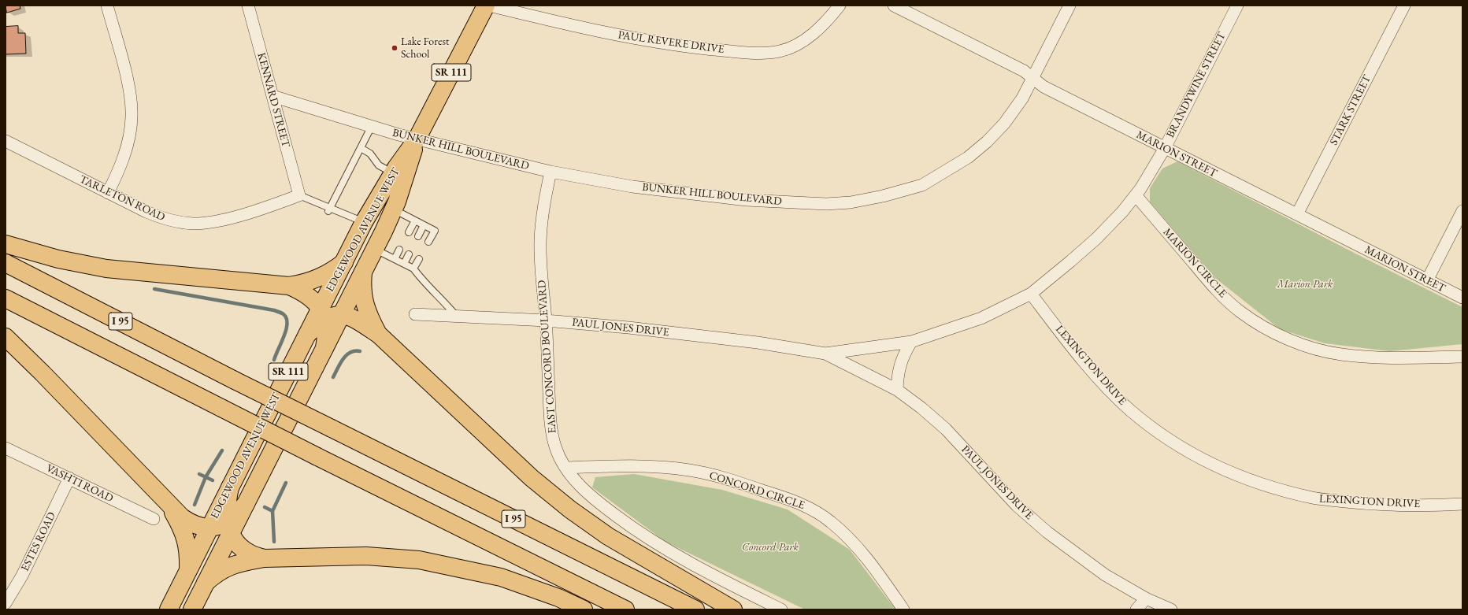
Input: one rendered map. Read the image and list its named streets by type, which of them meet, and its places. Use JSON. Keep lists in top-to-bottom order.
{
  "streets": {
    "main road": ["SR 111", "EDGEWOOD AVENUE WEST", "I 95"],
    "street": [
      "PAUL REVERE DRIVE",
      "BRANDYWINE STREET",
      "KENNARD STREET",
      "STARK STREET",
      "BUNKER HILL BOULEVARD",
      "MARION STREET",
      "TARLETON ROAD",
      "MARION CIRCLE",
      "PAUL JONES DRIVE",
      "EAST CONCORD BOULEVARD",
      "LEXINGTON DRIVE",
      "VASHTI ROAD",
      "CONCORD CIRCLE",
      "ESTES ROAD"
    ]
  },
  "crossings": [
    ["BRANDYWINE STREET", "MARION STREET"],
    ["BRANDYWINE STREET", "MARION CIRCLE"],
    ["BRANDYWINE STREET", "PAUL JONES DRIVE"],
    ["BRANDYWINE STREET", "LEXINGTON DRIVE"],
    ["KENNARD STREET", "BUNKER HILL BOULEVARD"],
    ["KENNARD STREET", "TARLETON ROAD"],
    ["STARK STREET", "MARION STREET"],
    ["BUNKER HILL BOULEVARD", "MARION STREET"],
    ["BUNKER HILL BOULEVARD", "EDGEWOOD AVENUE WEST"],
    ["BUNKER HILL BOULEVARD", "EAST CONCORD BOULEVARD"],
    ["PAUL JONES DRIVE", "EAST CONCORD BOULEVARD"],
    ["EAST CONCORD BOULEVARD", "CONCORD CIRCLE"],
    ["VASHTI ROAD", "ESTES ROAD"]
  ],
  "parks": ["Marion Park", "Concord Park"],
  "places": ["Lake Forest School"]
}
